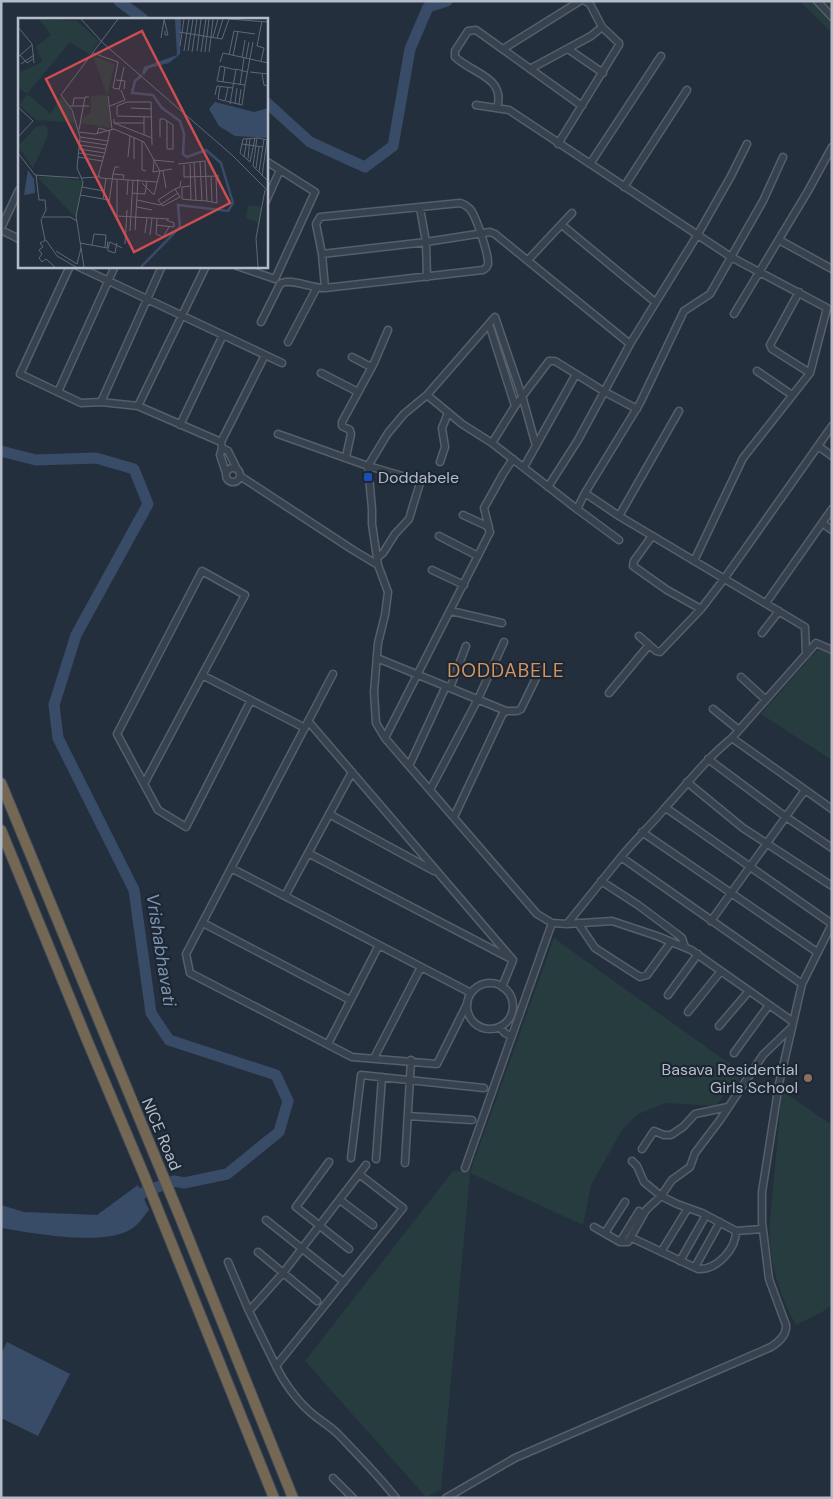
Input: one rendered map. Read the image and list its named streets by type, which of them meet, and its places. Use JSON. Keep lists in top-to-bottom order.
{
  "streets": {
    "highway": ["NICE Road"]
  },
  "districts": ["DODDABELE"],
  "water": ["Vrishabhavati"],
  "places": {
    "transit": ["Doddabele"],
    "other": ["Basava Residential Girls School"]
  }
}
